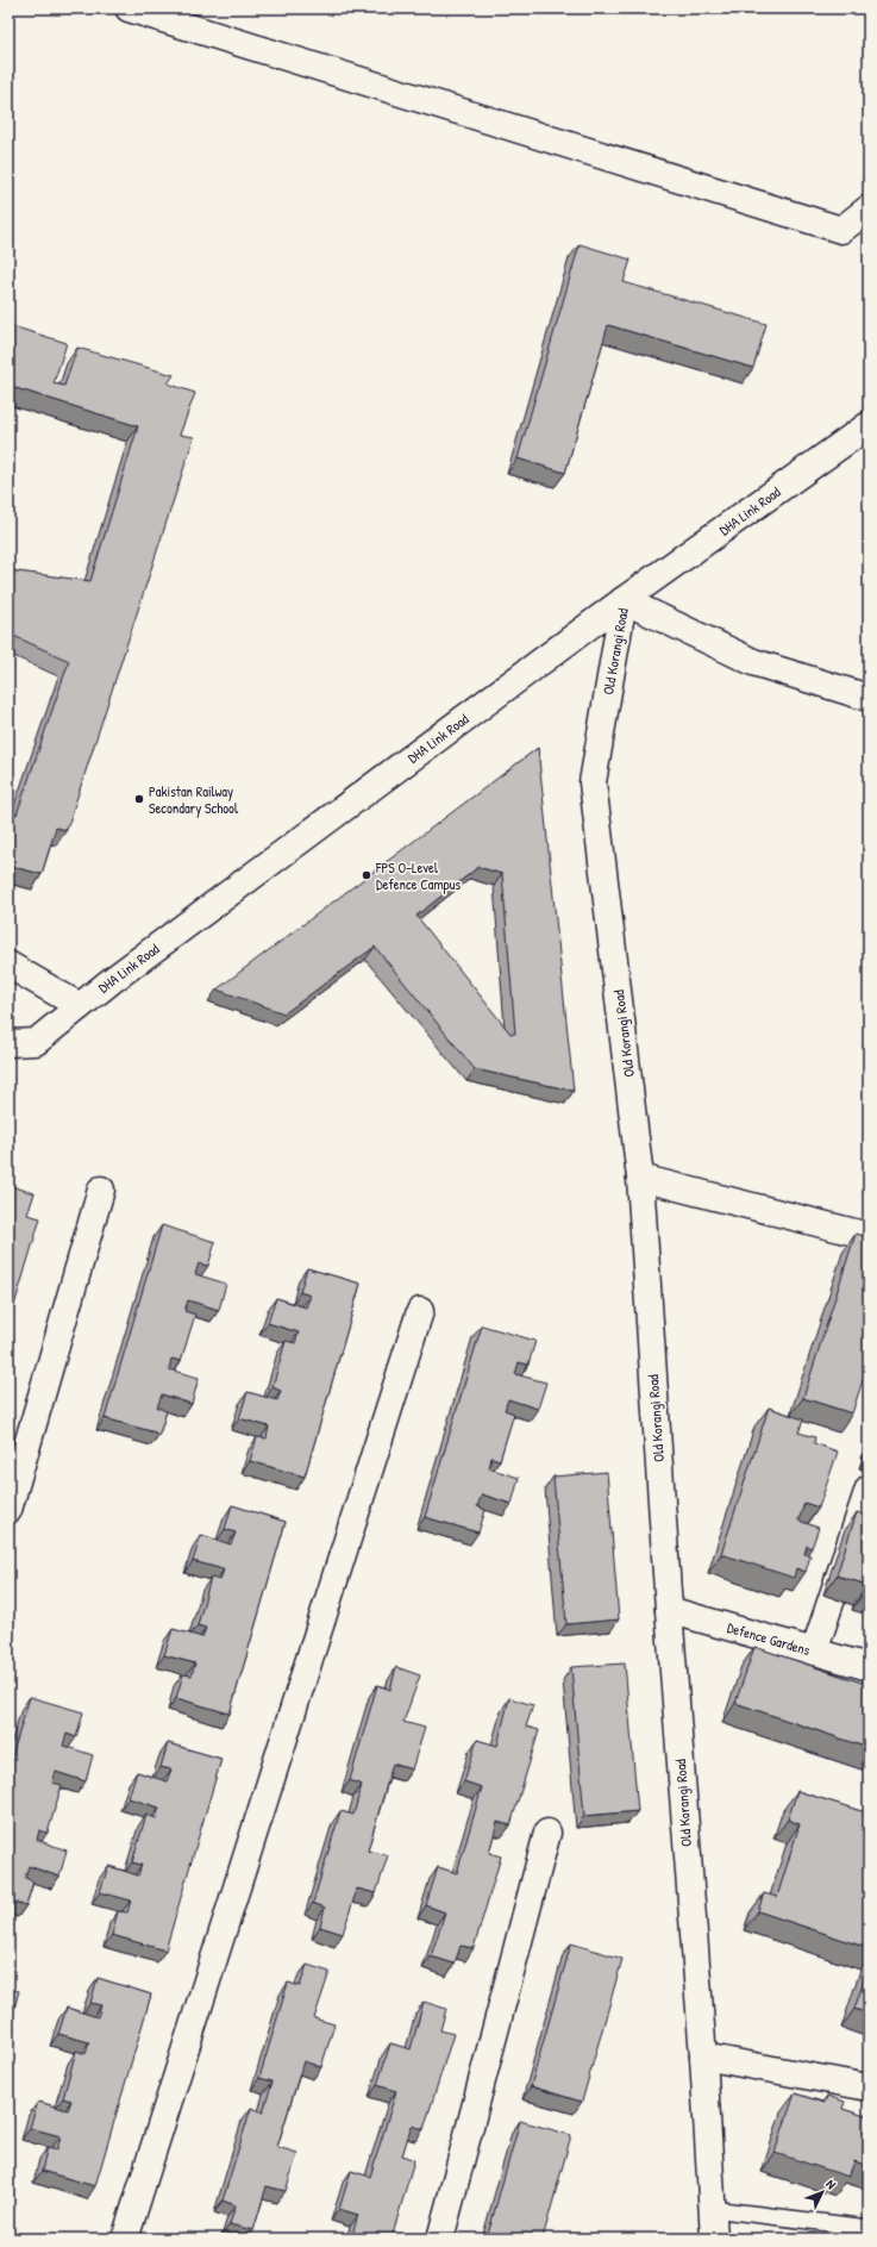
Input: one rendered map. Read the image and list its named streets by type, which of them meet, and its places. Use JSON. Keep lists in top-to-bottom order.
{
  "streets": {
    "street": ["DHA Link Road", "Old Korangi Road", "Defence Gardens"]
  },
  "crossings": [
    ["DHA Link Road", "Old Korangi Road"],
    ["Old Korangi Road", "Defence Gardens"]
  ],
  "places": ["Pakistan Railway Secondary School", "FPS O-Level Defence Campus"],
  "north": "top right"
}
